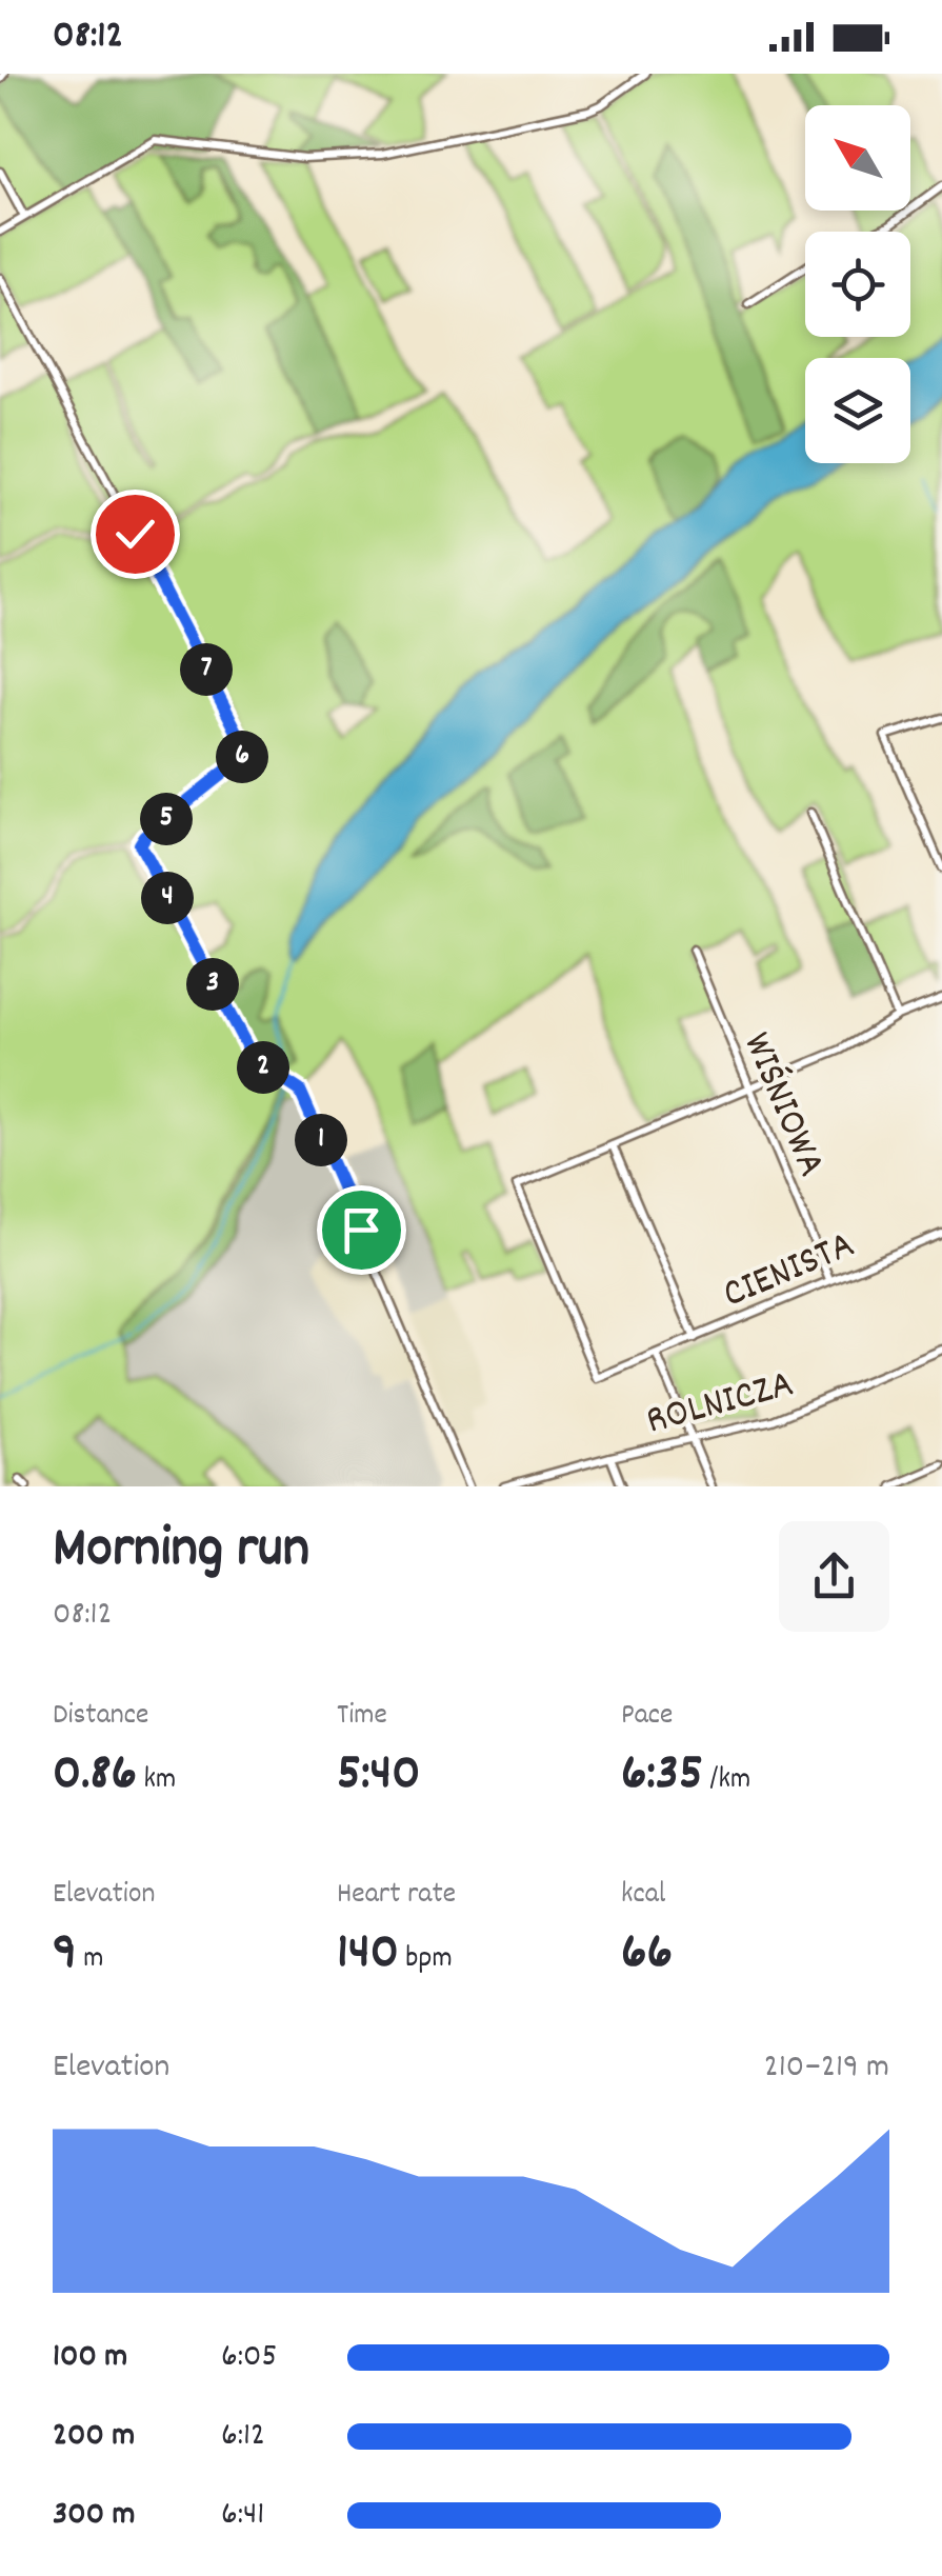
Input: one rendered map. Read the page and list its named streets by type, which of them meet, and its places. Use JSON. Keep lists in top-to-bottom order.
{
  "streets": {
    "street": ["WIŚNIOWA", "CIENISTA", "ROLNICZA"]
  },
  "crossings": [
    ["WIŚNIOWA", "CIENISTA"]
  ],
  "north": "top left",
  "page": {
    "status": "08:12",
    "pins": [
      "7",
      "6",
      "5",
      "4",
      "3",
      "2",
      "1"
    ],
    "heading": ["Morning run", "08:12"],
    "stats": [
      ["Distance", "0.86 km"],
      ["Time", "5:40"],
      ["Pace", "6:35 /km"],
      ["Elevation", "9 m"],
      ["Heart rate", "140 bpm"],
      ["kcal", "66"]
    ],
    "chart": ["Elevation", "210–219 m"],
    "list": [
      {
        "name": "100 m",
        "note": "6:05"
      },
      {
        "name": "200 m",
        "note": "6:12"
      },
      {
        "name": "300 m",
        "note": "6:41"
      }
    ]
  }
}
